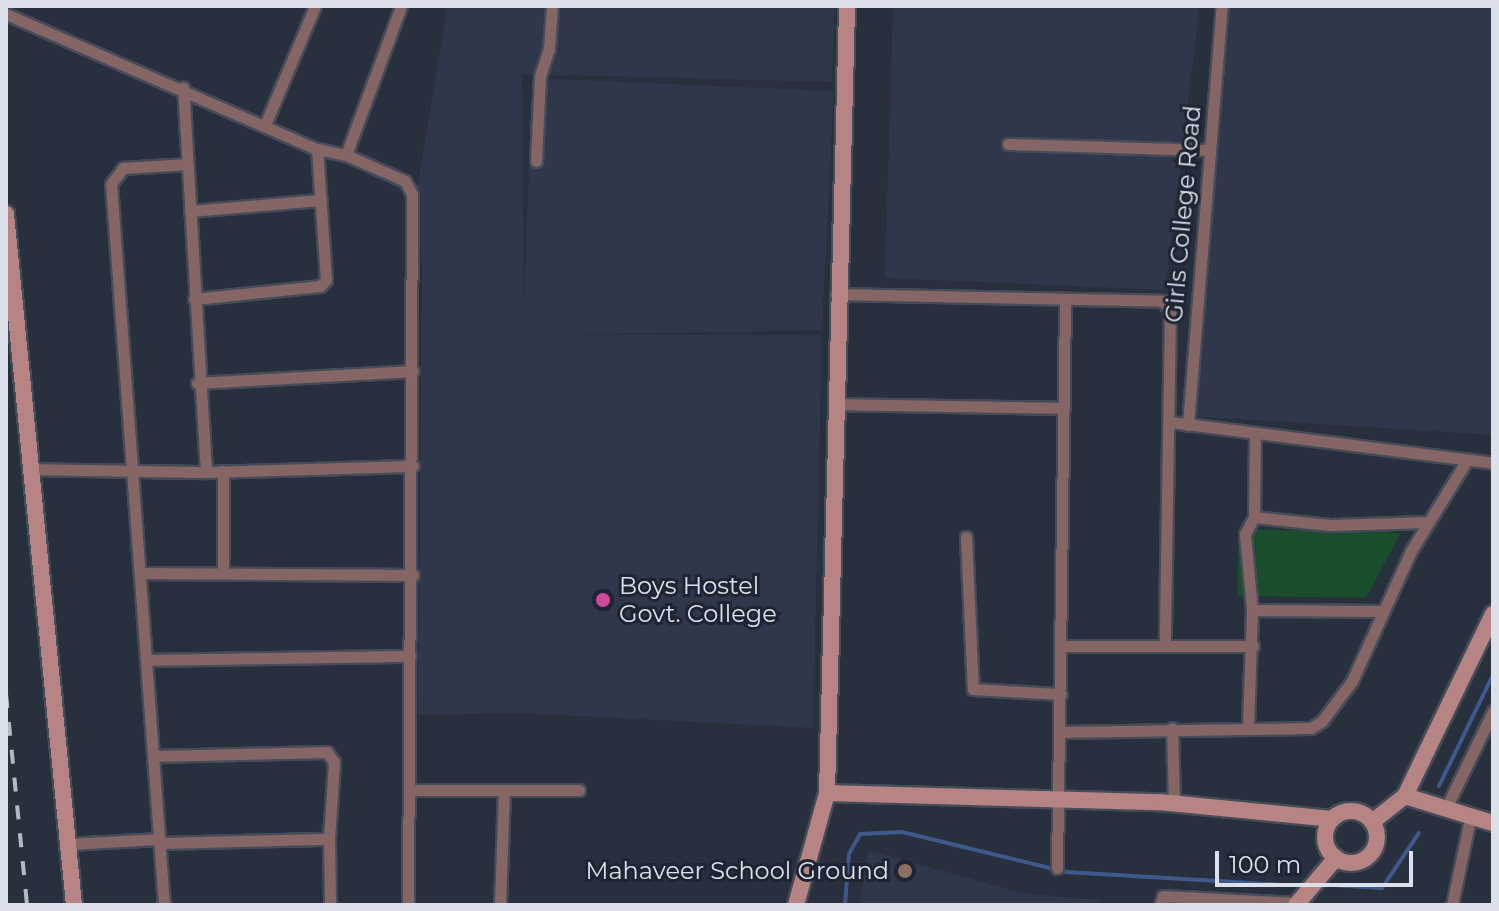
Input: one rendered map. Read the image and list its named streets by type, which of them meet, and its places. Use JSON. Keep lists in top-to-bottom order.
{
  "streets": {
    "street": ["Girls College Road"]
  },
  "places": ["Boys Hostel Govt. College", "Mahaveer School Ground"],
  "scale_bar": "100 m"
}
